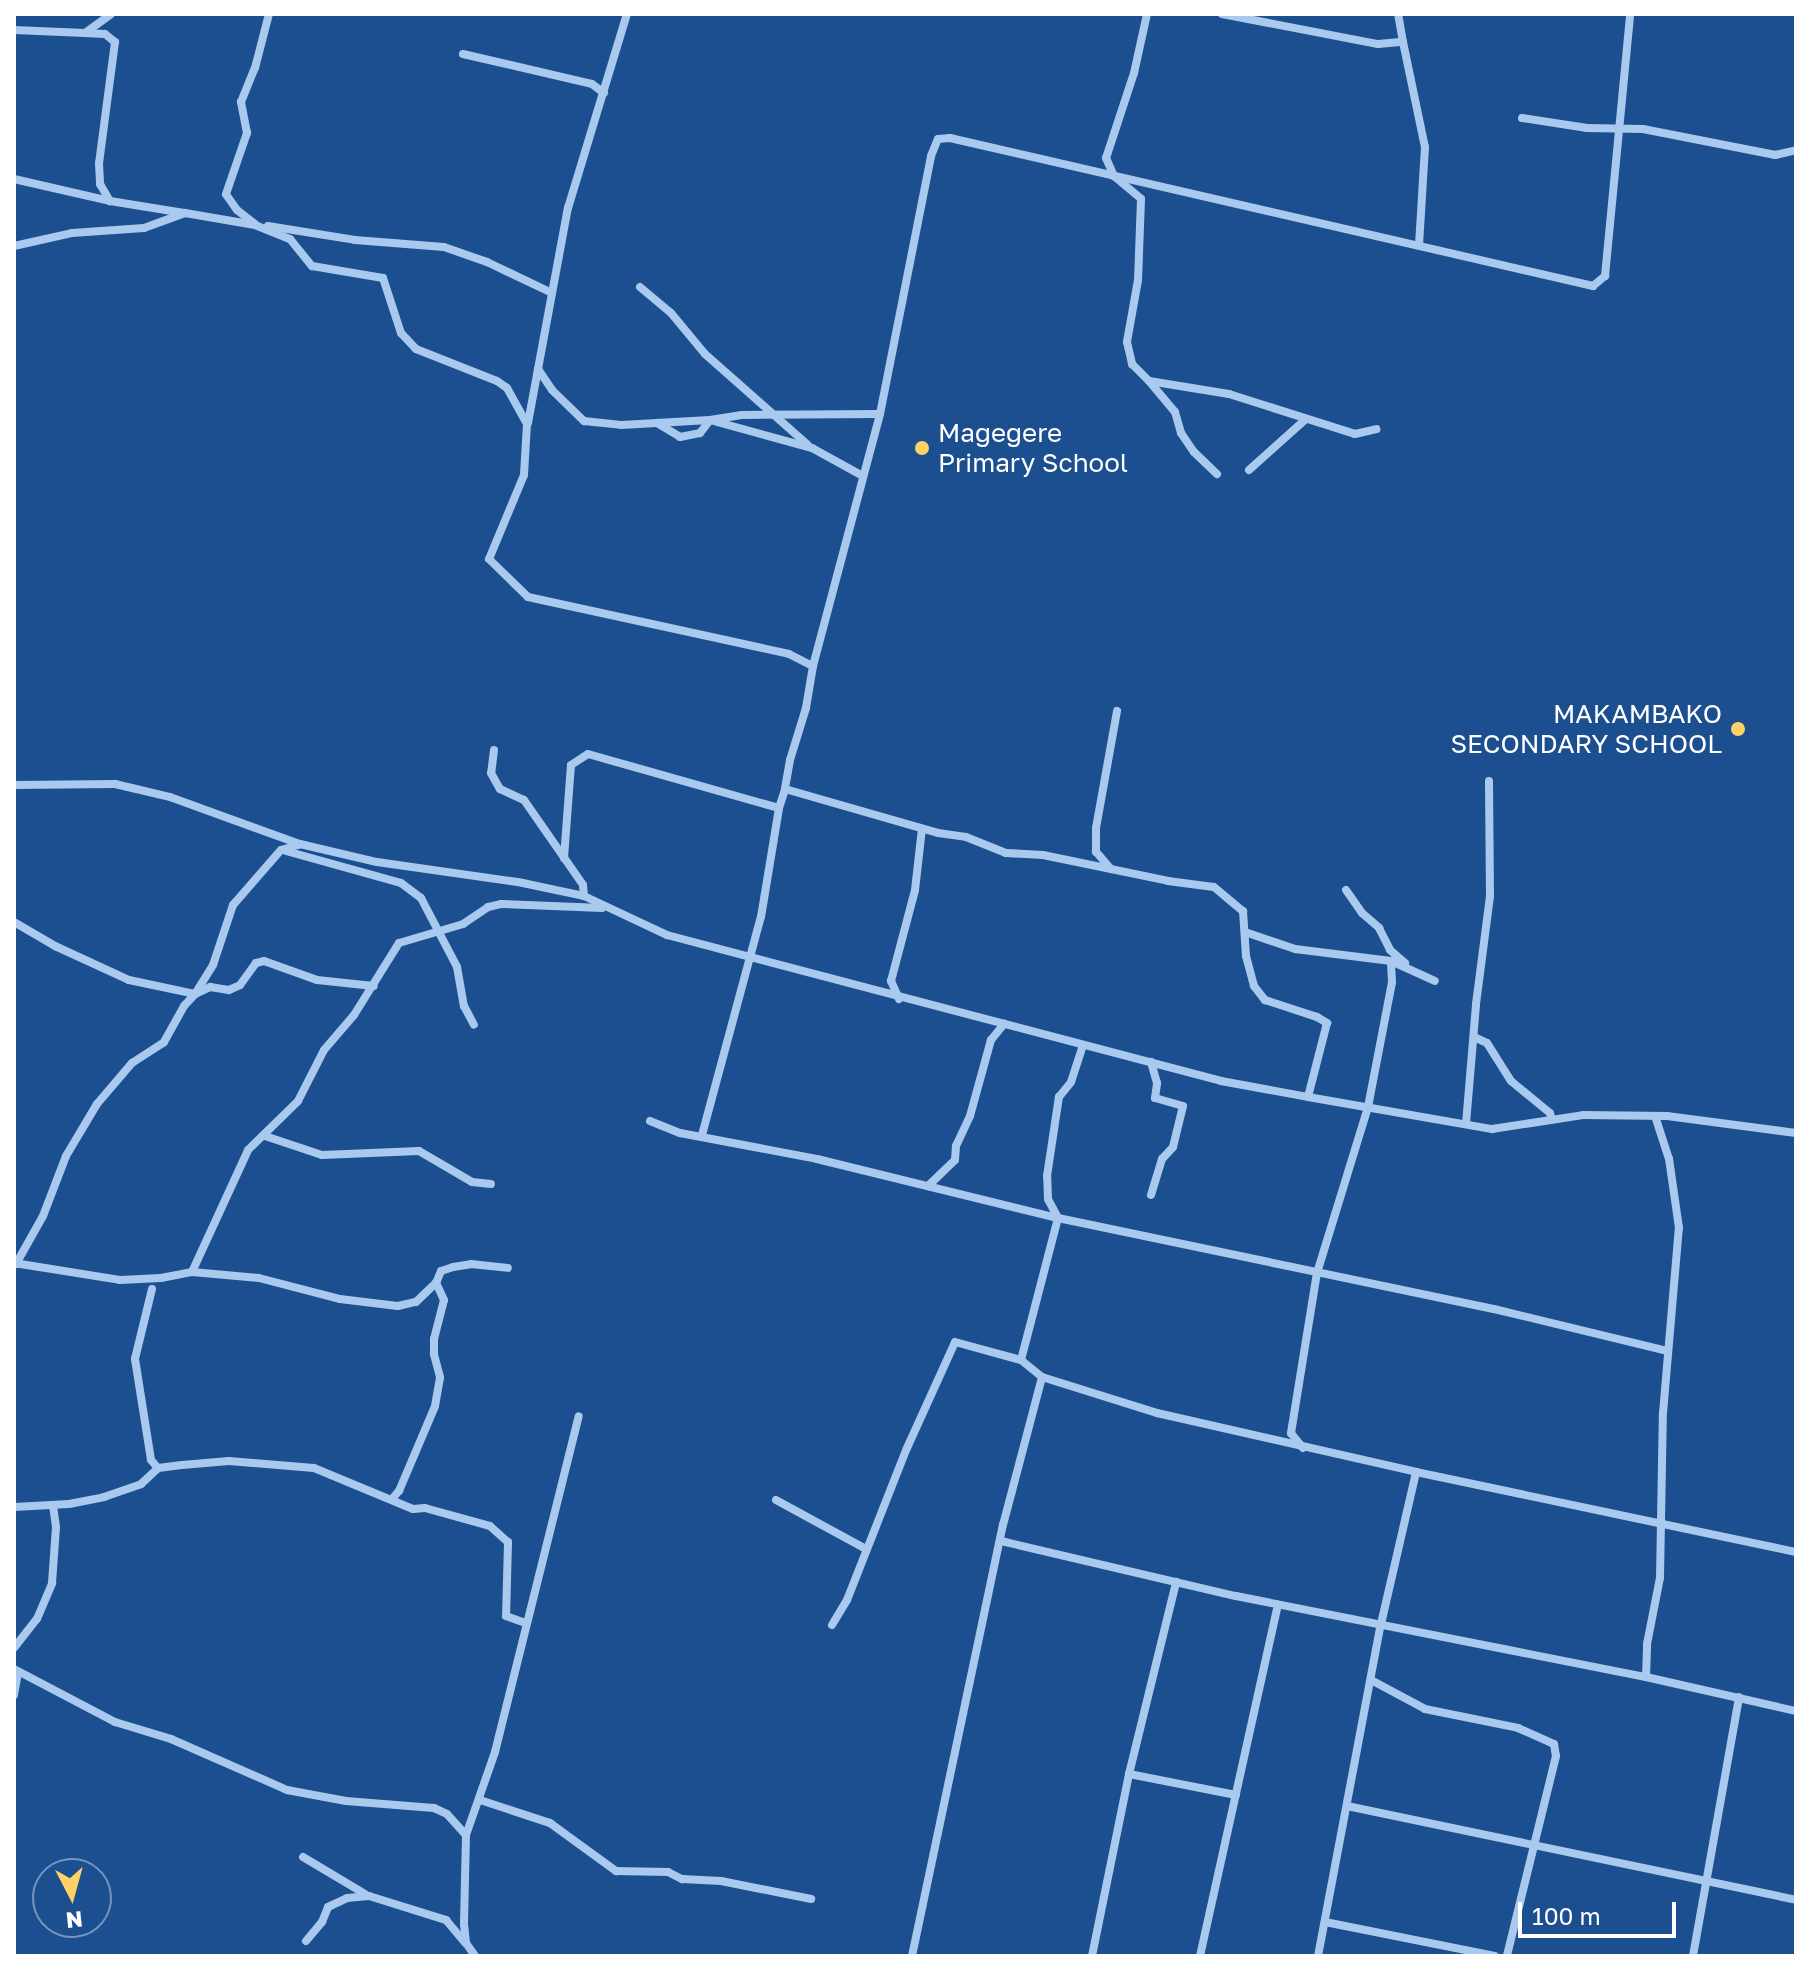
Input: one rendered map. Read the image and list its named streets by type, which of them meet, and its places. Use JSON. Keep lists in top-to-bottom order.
{
  "places": ["Magegere Primary School", "MAKAMBAKO SECONDARY SCHOOL"],
  "scale_bar": "100 m",
  "north": "bottom"
}
